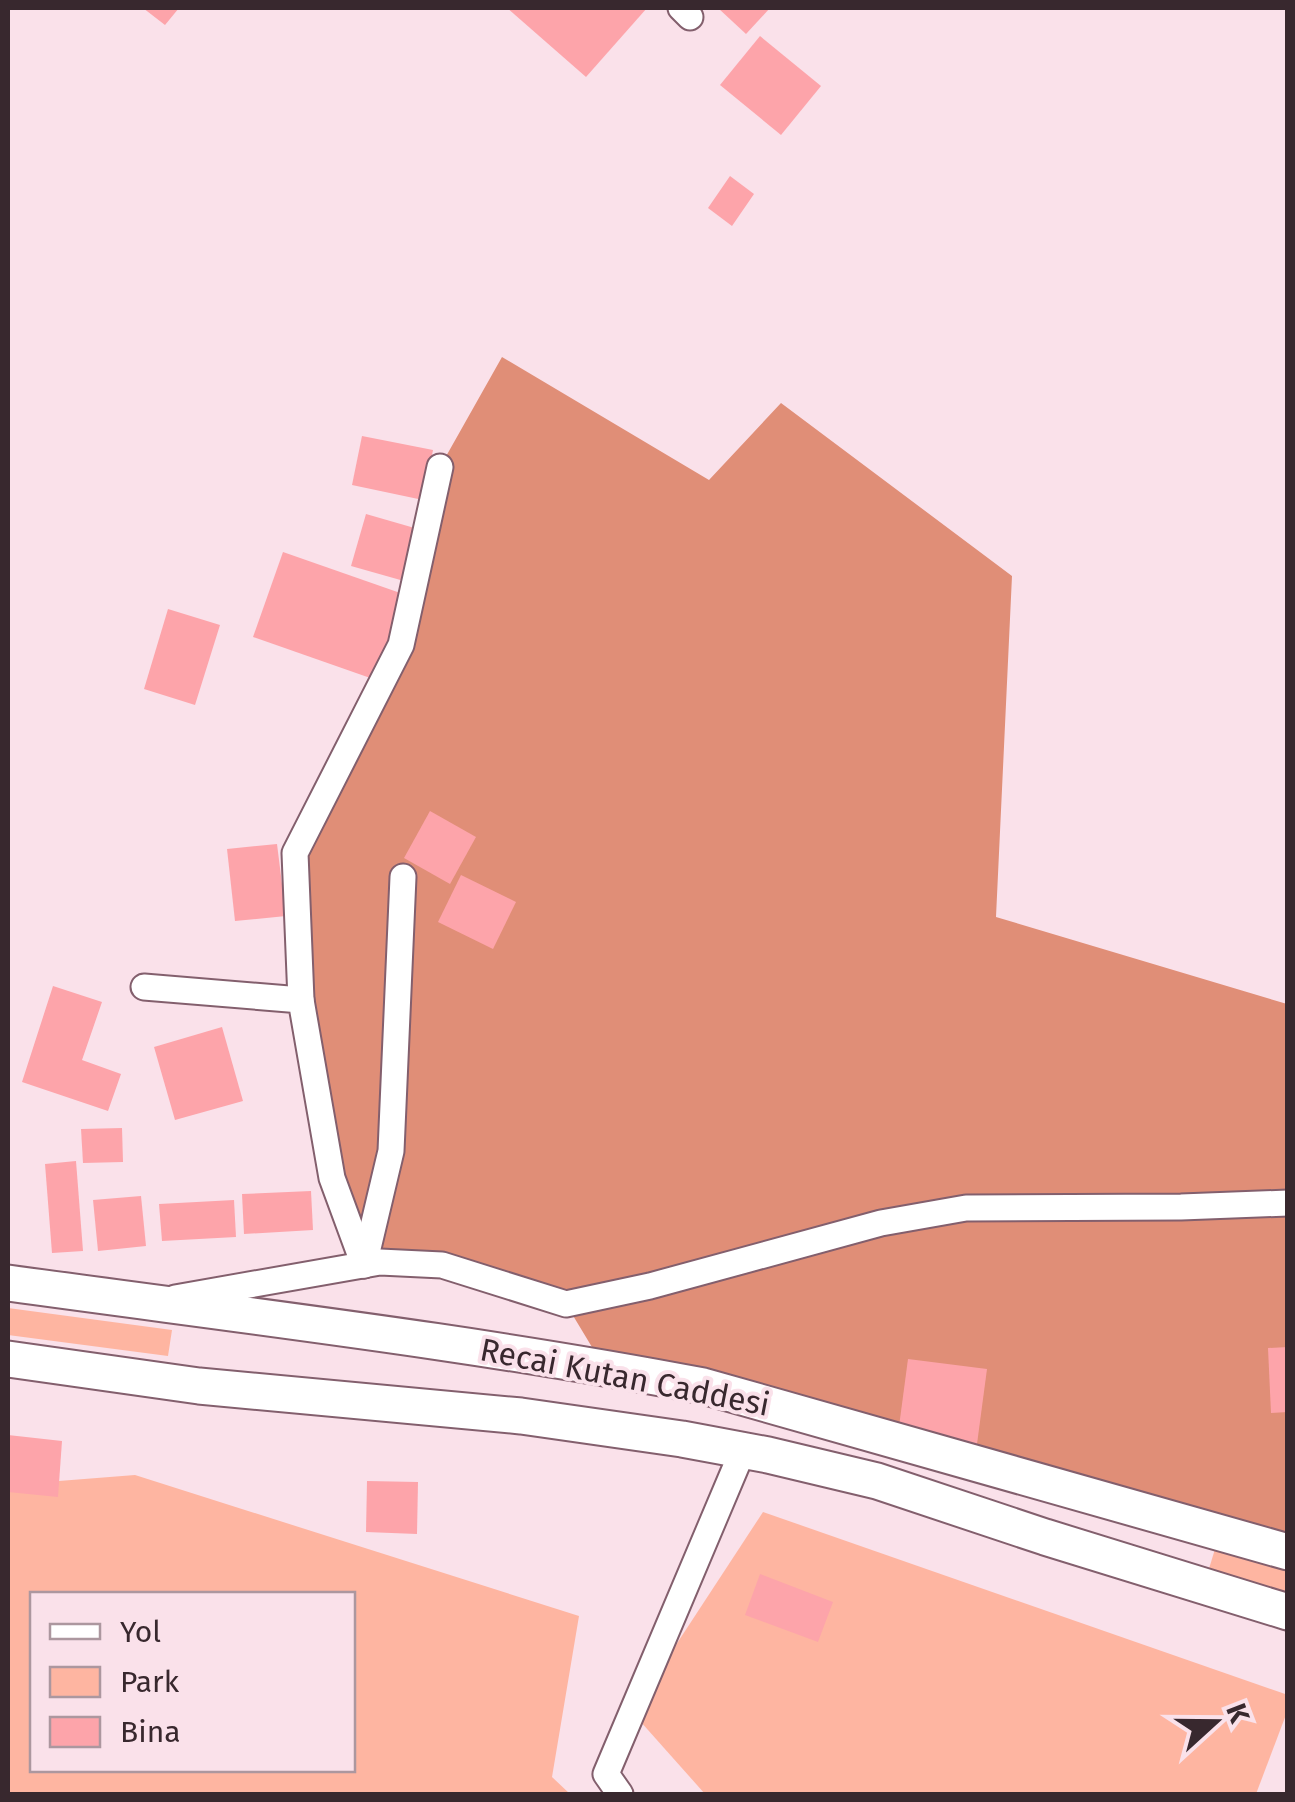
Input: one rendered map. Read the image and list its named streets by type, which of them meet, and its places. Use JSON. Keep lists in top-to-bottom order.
{
  "streets": {
    "main road": ["Recai Kutan Caddesi"]
  },
  "legend": ["Yol", "Park", "Bina"],
  "north": "right"
}
